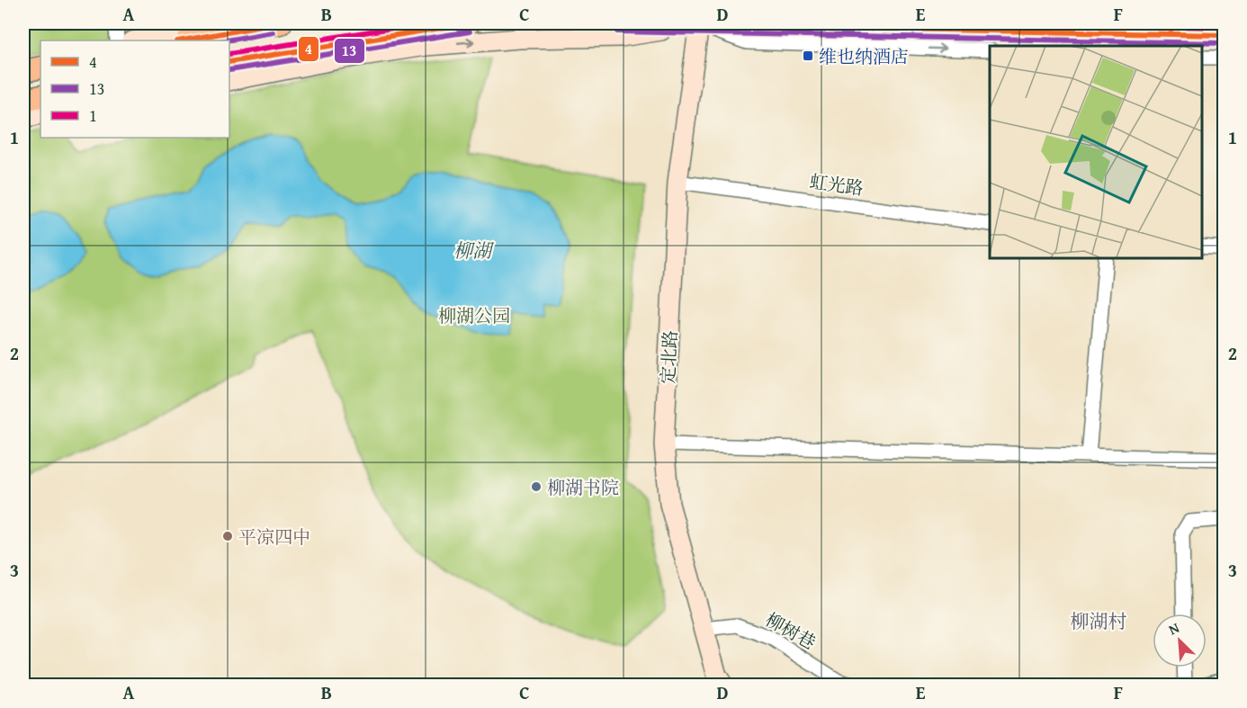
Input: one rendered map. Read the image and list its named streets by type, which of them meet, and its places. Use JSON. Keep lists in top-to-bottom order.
{
  "streets": {
    "street": ["虹光路", "定北路", "柳树巷"]
  },
  "crossings": [
    ["虹光路", "定北路"],
    ["定北路", "柳树巷"]
  ],
  "districts": ["柳湖村"],
  "water": ["柳湖"],
  "parks": ["柳湖公园"],
  "places": {
    "transit": ["维也纳酒店"],
    "other": ["柳湖书院", "平凉四中"]
  },
  "lines": ["transit line 4", "transit line 1", "transit line 13"],
  "legend": ["4", "13", "1"],
  "north": "top left",
  "grid": {
    "columns": [
      "A",
      "B",
      "C",
      "D",
      "E",
      "F"
    ],
    "rows": ["1", "2", "3"]
  }
}
